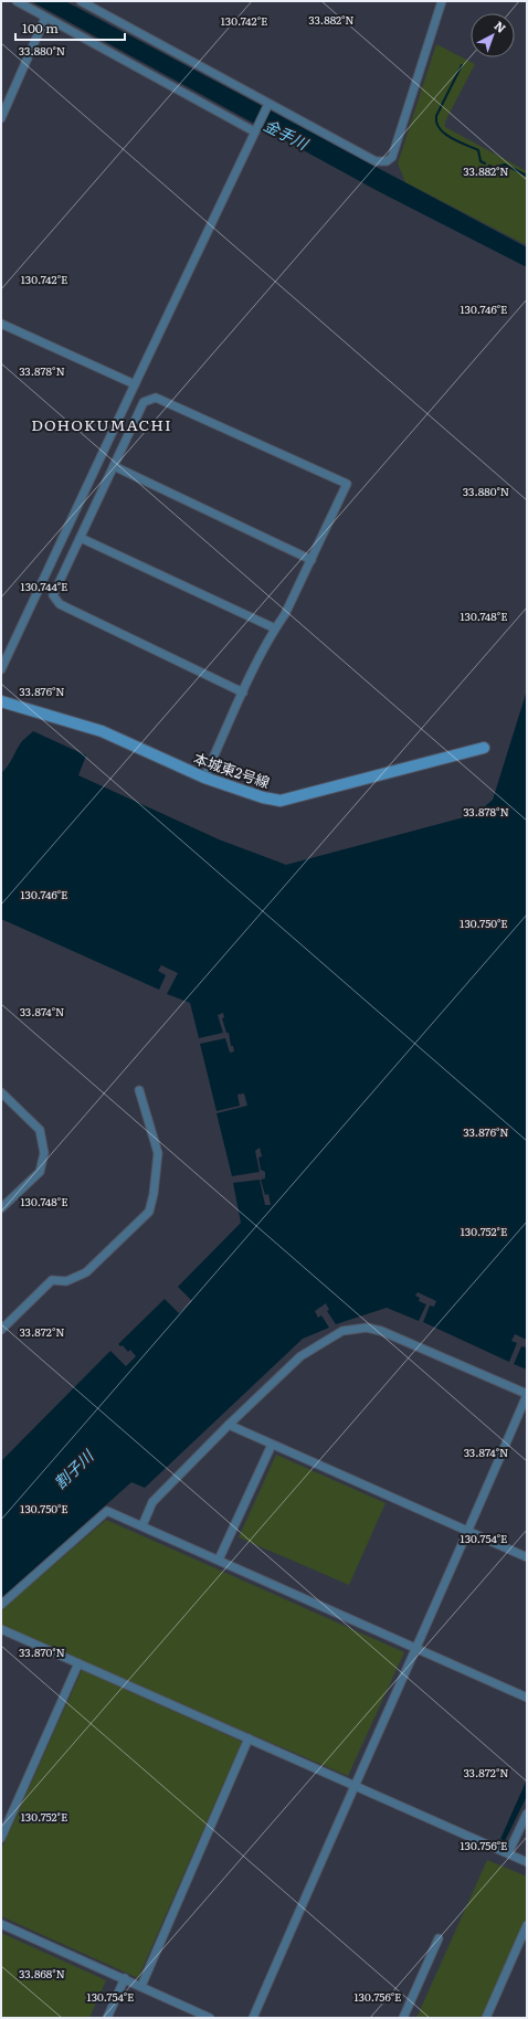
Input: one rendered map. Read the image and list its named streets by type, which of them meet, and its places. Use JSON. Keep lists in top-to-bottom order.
{
  "streets": {
    "street": ["本城東2号線"]
  },
  "districts": ["DOHOKUMACHI"],
  "water": ["金手川", "割子川"],
  "scale_bar": "100 m",
  "north": "top right",
  "coordinates": [
    "33.882°N",
    "130.742°E",
    "33.880°N",
    "130.746°E",
    "33.878°N",
    "130.744°E",
    "130.748°E",
    "33.876°N",
    "130.750°E",
    "33.874°N",
    "130.752°E",
    "33.872°N",
    "130.754°E",
    "33.870°N",
    "130.756°E",
    "33.868°N"
  ]
}
